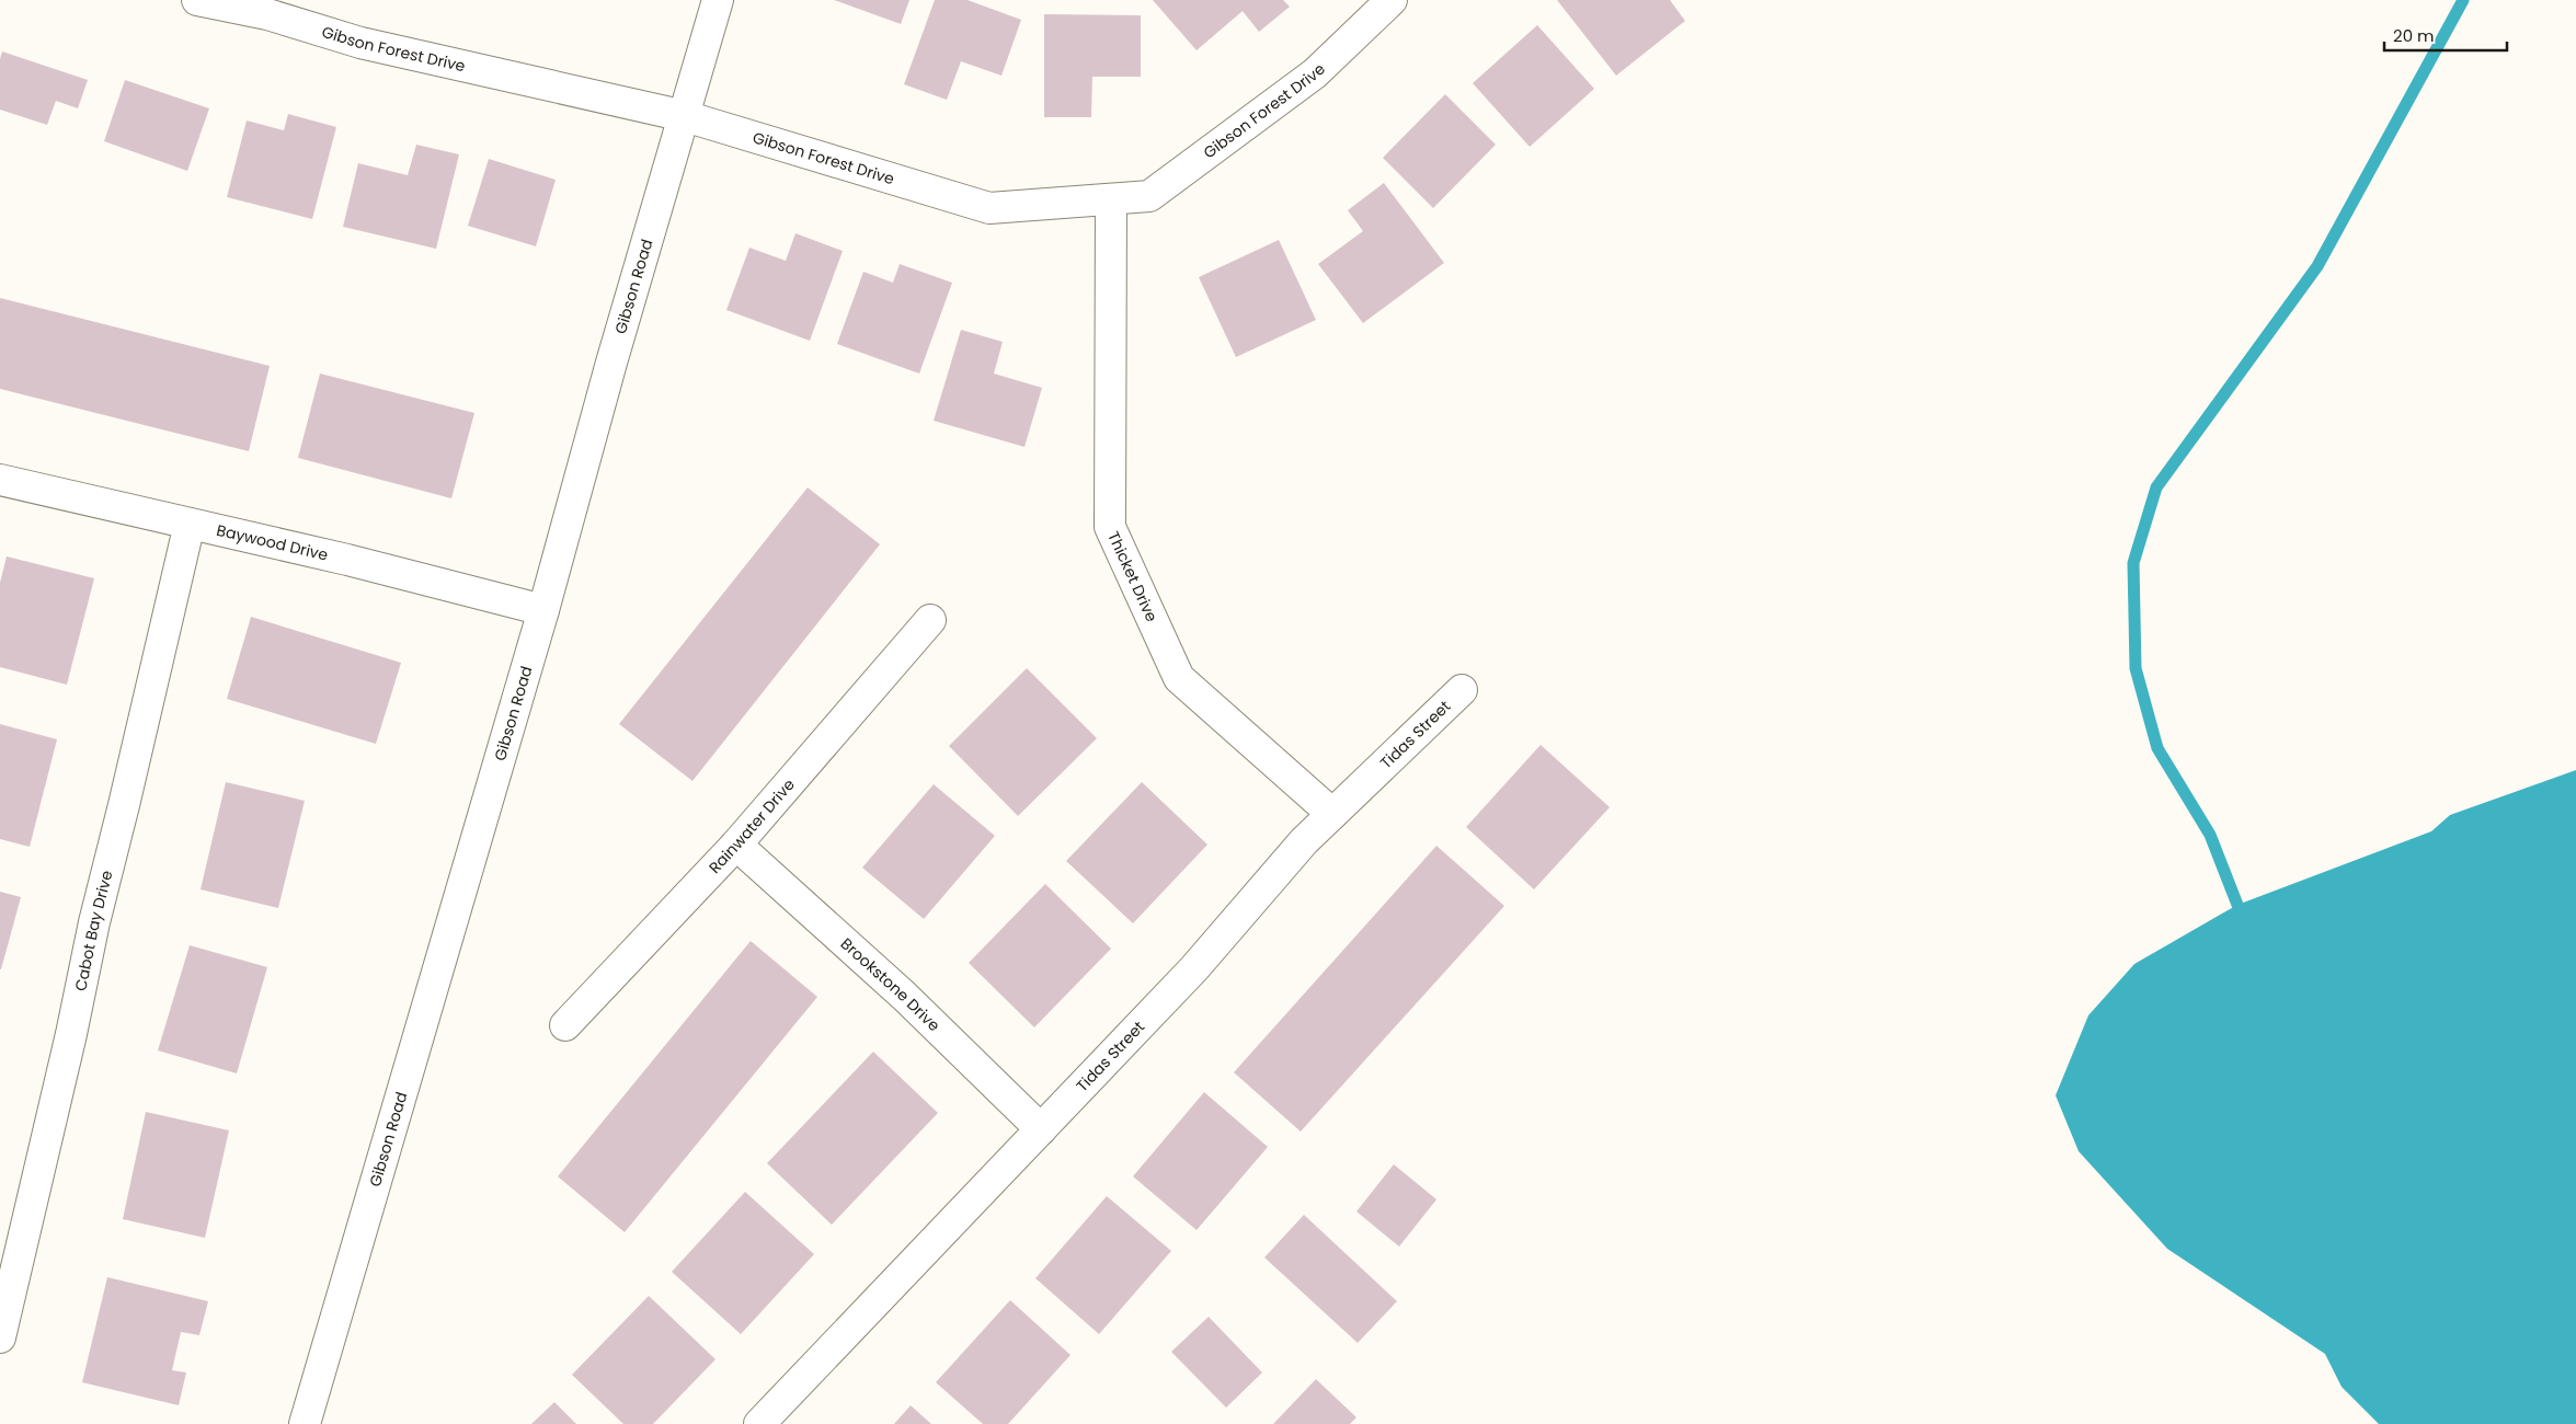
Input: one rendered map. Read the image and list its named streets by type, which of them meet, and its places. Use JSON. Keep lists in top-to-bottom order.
{
  "streets": {
    "street": [
      "Gibson Forest Drive",
      "Gibson Road",
      "Baywood Drive",
      "Thicket Drive",
      "Tidas Street",
      "Rainwater Drive",
      "Cabot Bay Drive",
      "Brookstone Drive"
    ]
  },
  "crossings": [
    ["Gibson Forest Drive", "Gibson Road"],
    ["Gibson Forest Drive", "Thicket Drive"],
    ["Gibson Road", "Baywood Drive"],
    ["Baywood Drive", "Cabot Bay Drive"],
    ["Thicket Drive", "Tidas Street"],
    ["Tidas Street", "Brookstone Drive"],
    ["Rainwater Drive", "Brookstone Drive"]
  ],
  "scale_bar": "20 m"
}
